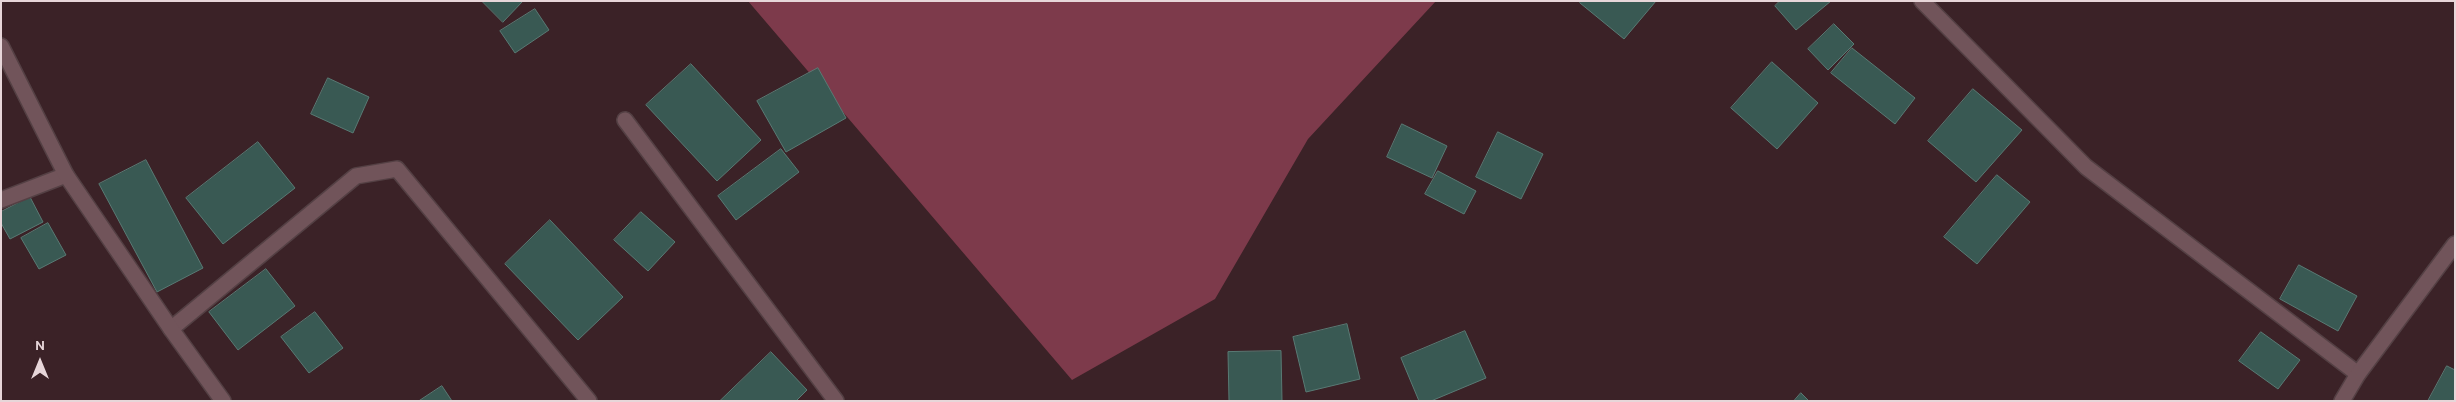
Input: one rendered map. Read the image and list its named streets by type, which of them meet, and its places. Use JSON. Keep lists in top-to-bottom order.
{
  "north": "top"
}
